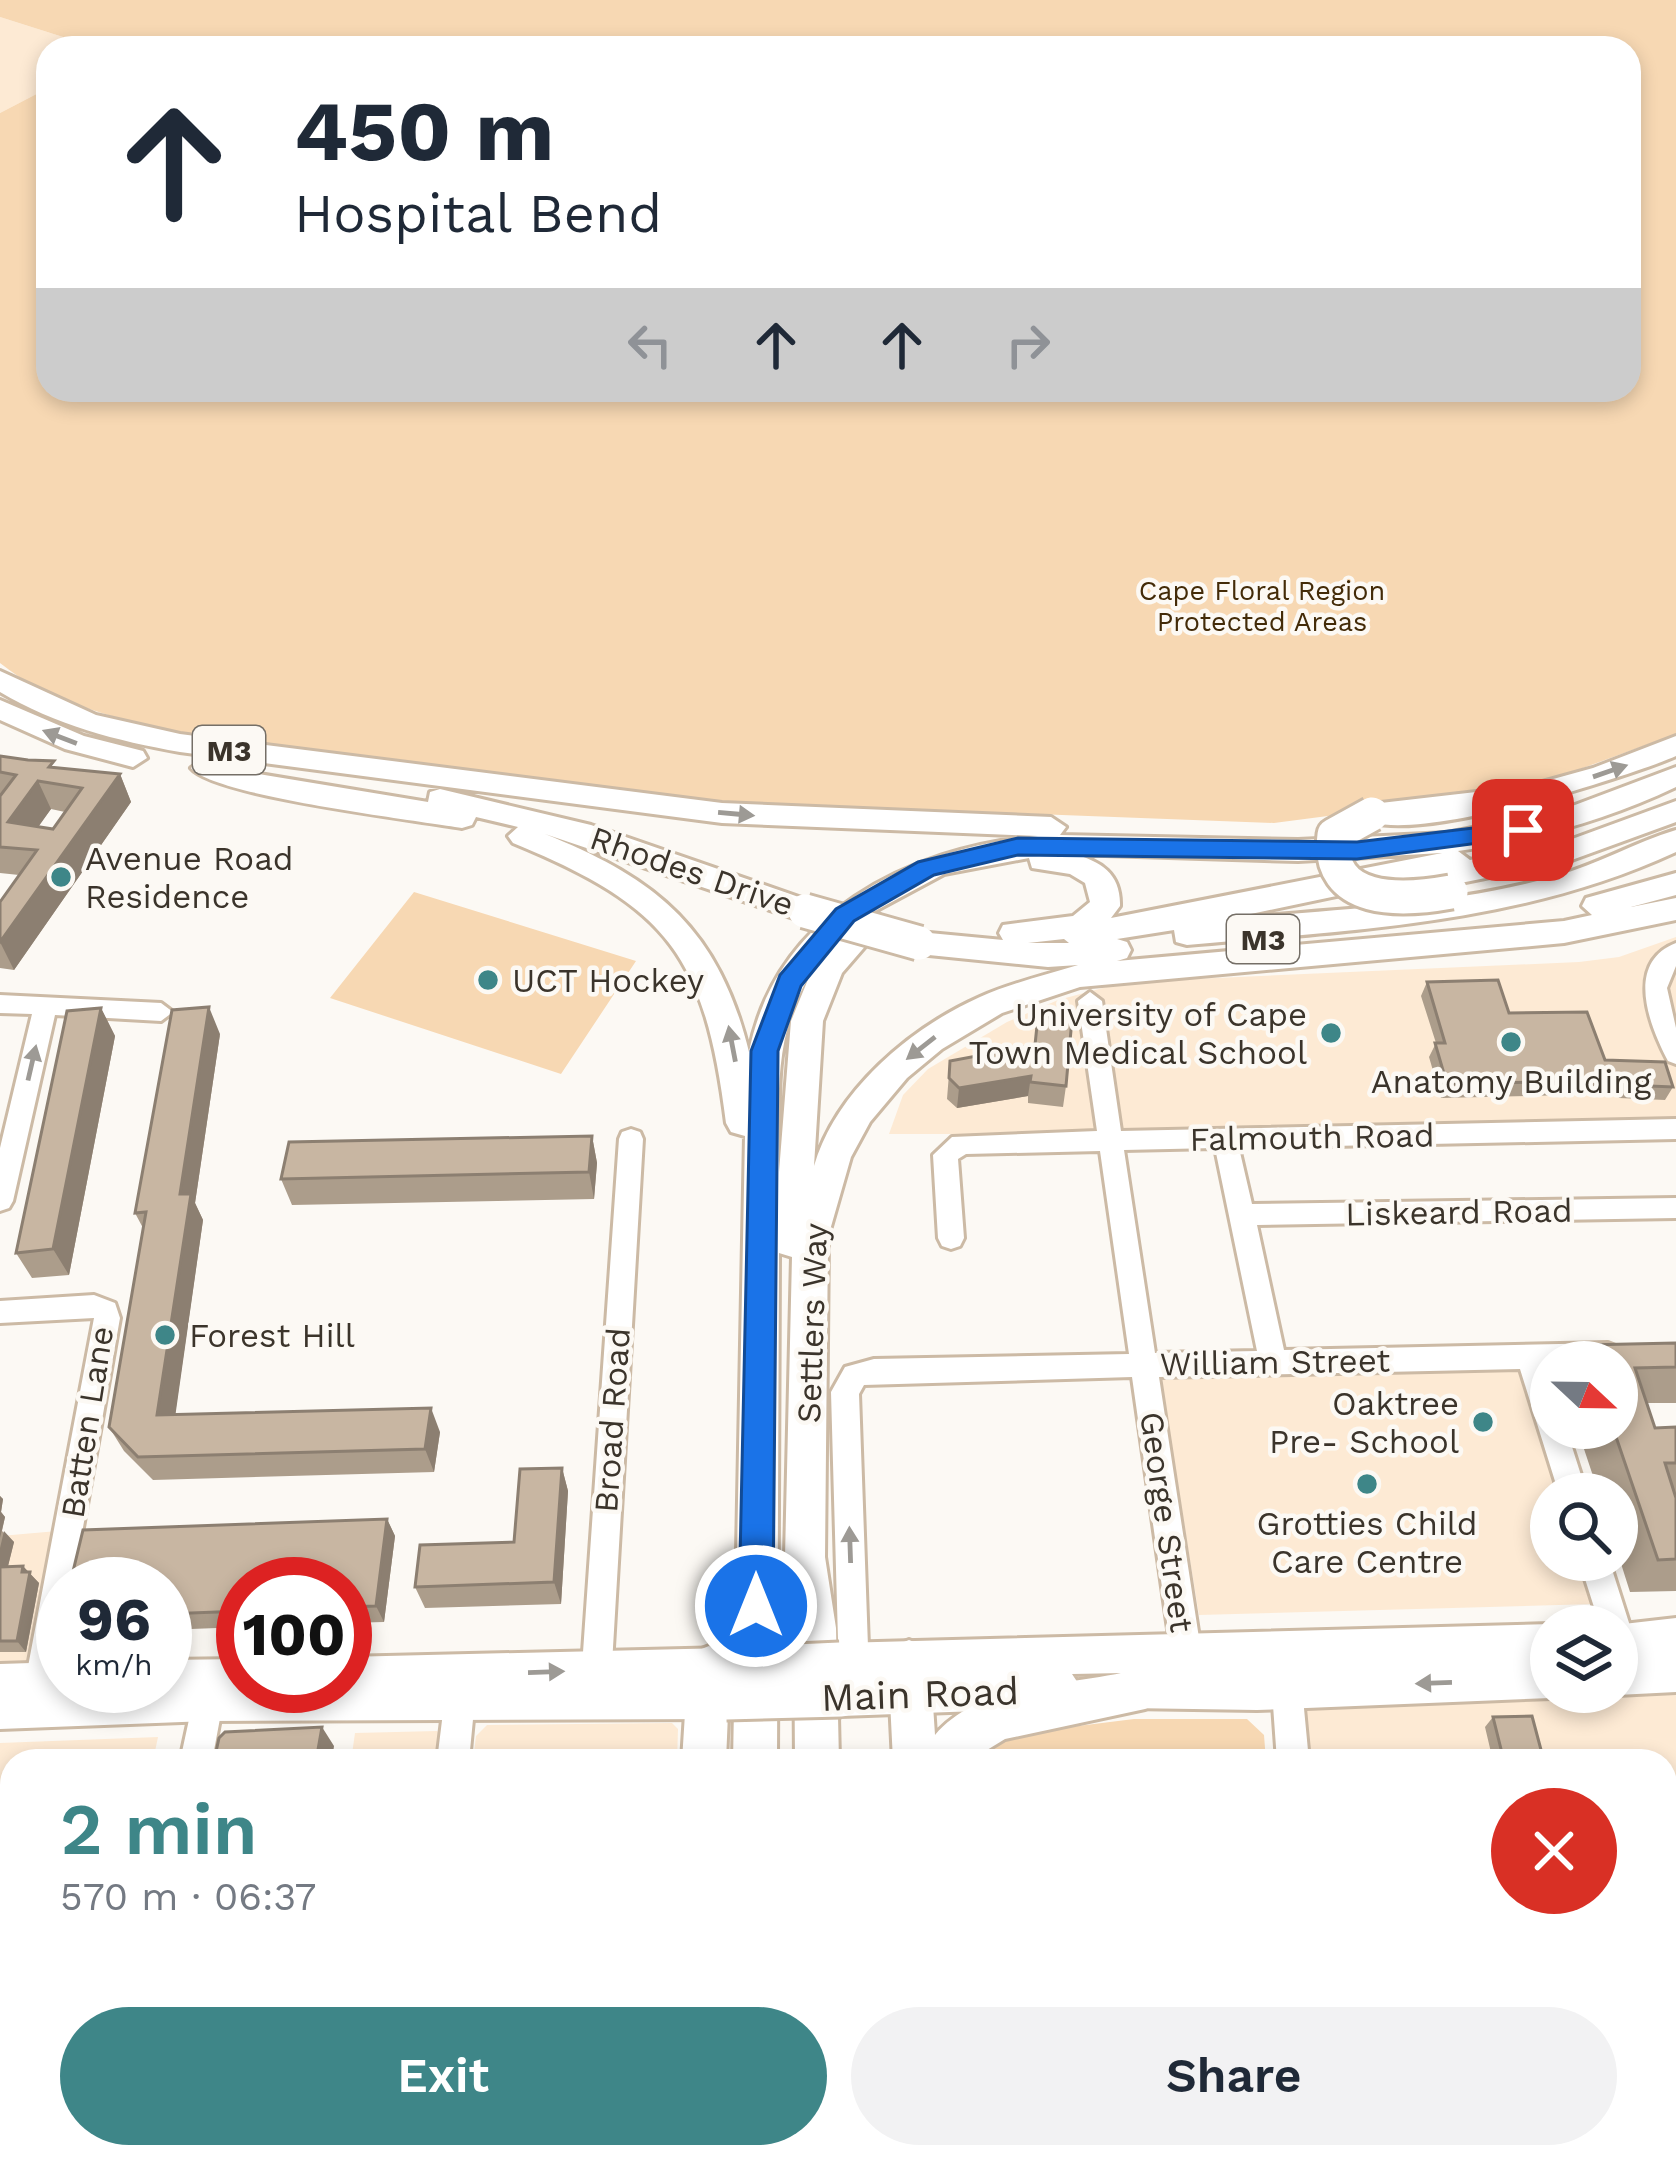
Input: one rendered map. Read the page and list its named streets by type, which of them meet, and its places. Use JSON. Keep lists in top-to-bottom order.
{
  "streets": {
    "highway": ["M3", "Rhodes Drive", "Settlers Way"],
    "main road": ["Main Road"],
    "street": [
      "Falmouth Road",
      "Liskeard Road",
      "William Street",
      "Broad Road",
      "Batten Lane",
      "George Street"
    ]
  },
  "crossings": [
    ["Rhodes Drive", "Settlers Way"],
    ["Falmouth Road", "George Street"],
    ["William Street", "George Street"],
    ["William Street", "Main Road"],
    ["Broad Road", "Main Road"],
    ["Batten Lane", "Main Road"],
    ["George Street", "Main Road"]
  ],
  "parks": ["Cape Floral Region Protected Areas"],
  "places": [
    "Avenue Road Residence",
    "UCT Hockey",
    "University of Cape Town Medical School",
    "Anatomy Building",
    "Forest Hill",
    "Oaktree Pre- School",
    "Grotties Child Care Centre"
  ],
  "north": "right",
  "page": {
    "turn": ["450 m", "Hospital Bend"],
    "speed": "96 km/h",
    "limit": "100",
    "heading": ["2 min", "570 m · 06:37"],
    "buttons": ["Exit", "Share"]
  }
}
